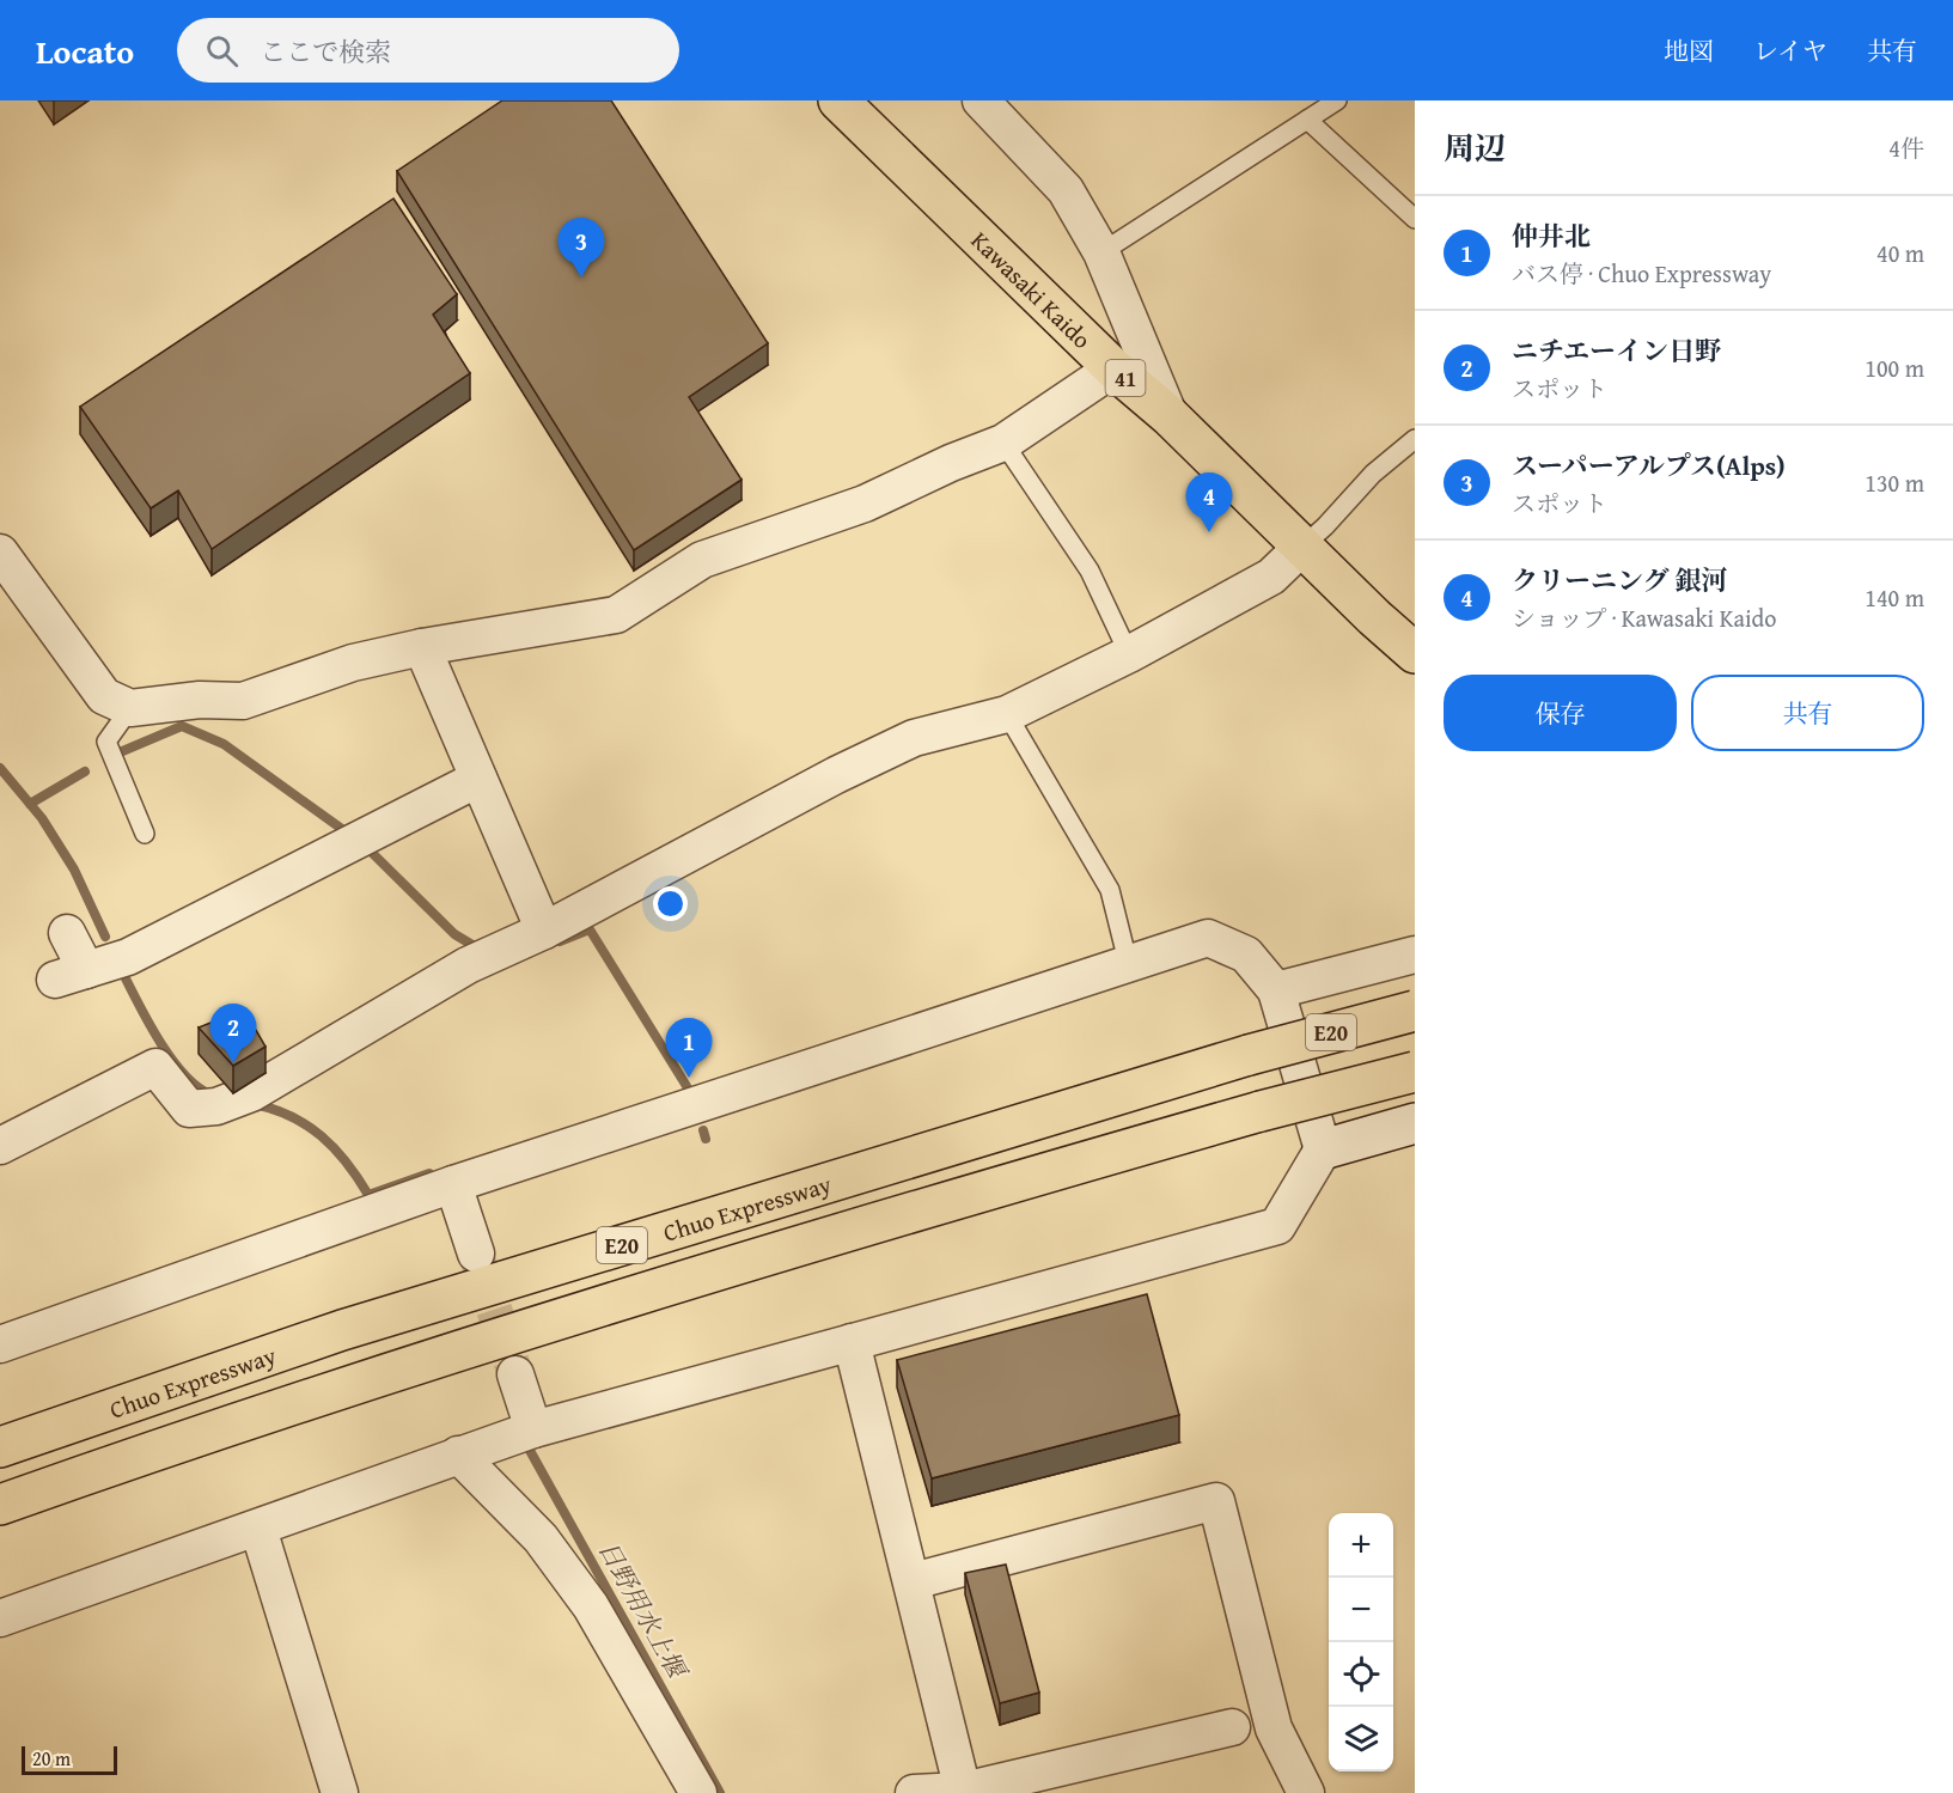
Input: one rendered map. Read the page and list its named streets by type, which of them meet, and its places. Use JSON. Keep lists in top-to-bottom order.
{
  "streets": {
    "main road": [
      "Kawasaki Kaido",
      "41",
      "E20",
      "Chuo Expressway"
    ]
  },
  "water": ["日野用水上堰"],
  "scale_bar": "20 m",
  "page": {
    "header": "Locato",
    "search": "ここで検索",
    "nav": ["地図", "レイヤ", "共有"],
    "heading": ["周辺", "4件"],
    "list": [
      {
        "mark": "1",
        "name": "仲井北",
        "note": "バス停 · Chuo Expressway",
        "value": "40 m"
      },
      {
        "mark": "2",
        "name": "ニチエーイン日野",
        "note": "スポット",
        "value": "100 m"
      },
      {
        "mark": "3",
        "name": "スーパーアルプス(Alps)",
        "note": "スポット",
        "value": "130 m"
      },
      {
        "mark": "4",
        "name": "クリーニング 銀河",
        "note": "ショップ · Kawasaki Kaido",
        "value": "140 m"
      }
    ],
    "pins": [
      "3",
      "4",
      "2",
      "1"
    ],
    "buttons": ["保存", "共有"],
    "map_buttons": ["+", "−"],
    "scale": "20 m"
  }
}
